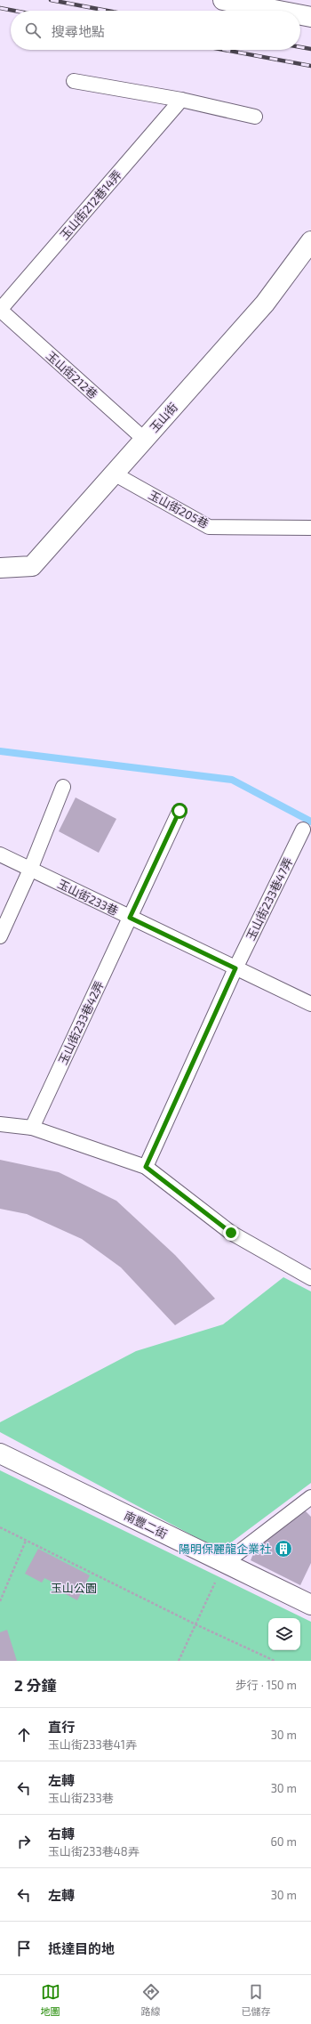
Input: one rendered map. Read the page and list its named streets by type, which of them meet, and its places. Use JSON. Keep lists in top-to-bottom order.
{
  "streets": {
    "street": ["玉山街", "南豐二街"],
    "lane": [
      "玉山街212巷14弄",
      "玉山街212巷",
      "玉山街205巷",
      "玉山街233巷",
      "玉山街233巷47弄",
      "玉山街233巷42弄"
    ]
  },
  "crossings": [
    ["玉山街212巷14弄", "玉山街212巷"],
    ["玉山街212巷", "玉山街"],
    ["玉山街", "玉山街205巷"],
    ["玉山街233巷", "玉山街233巷47弄"],
    ["玉山街233巷", "玉山街233巷42弄"]
  ],
  "parks": ["玉山公園"],
  "places": {
    "building": ["陽明保麗龍企業社"]
  },
  "page": {
    "search": "搜尋地點",
    "heading": ["2 分鐘", "步行 · 150 m"],
    "list": [
      ["直行", "玉山街233巷41弄", "30 m"],
      ["左轉", "玉山街233巷", "30 m"],
      ["右轉", "玉山街233巷48弄", "60 m"],
      ["左轉", "30 m"],
      "抵達目的地"
    ],
    "nav": ["地圖", "路線", "已儲存"]
  }
}
